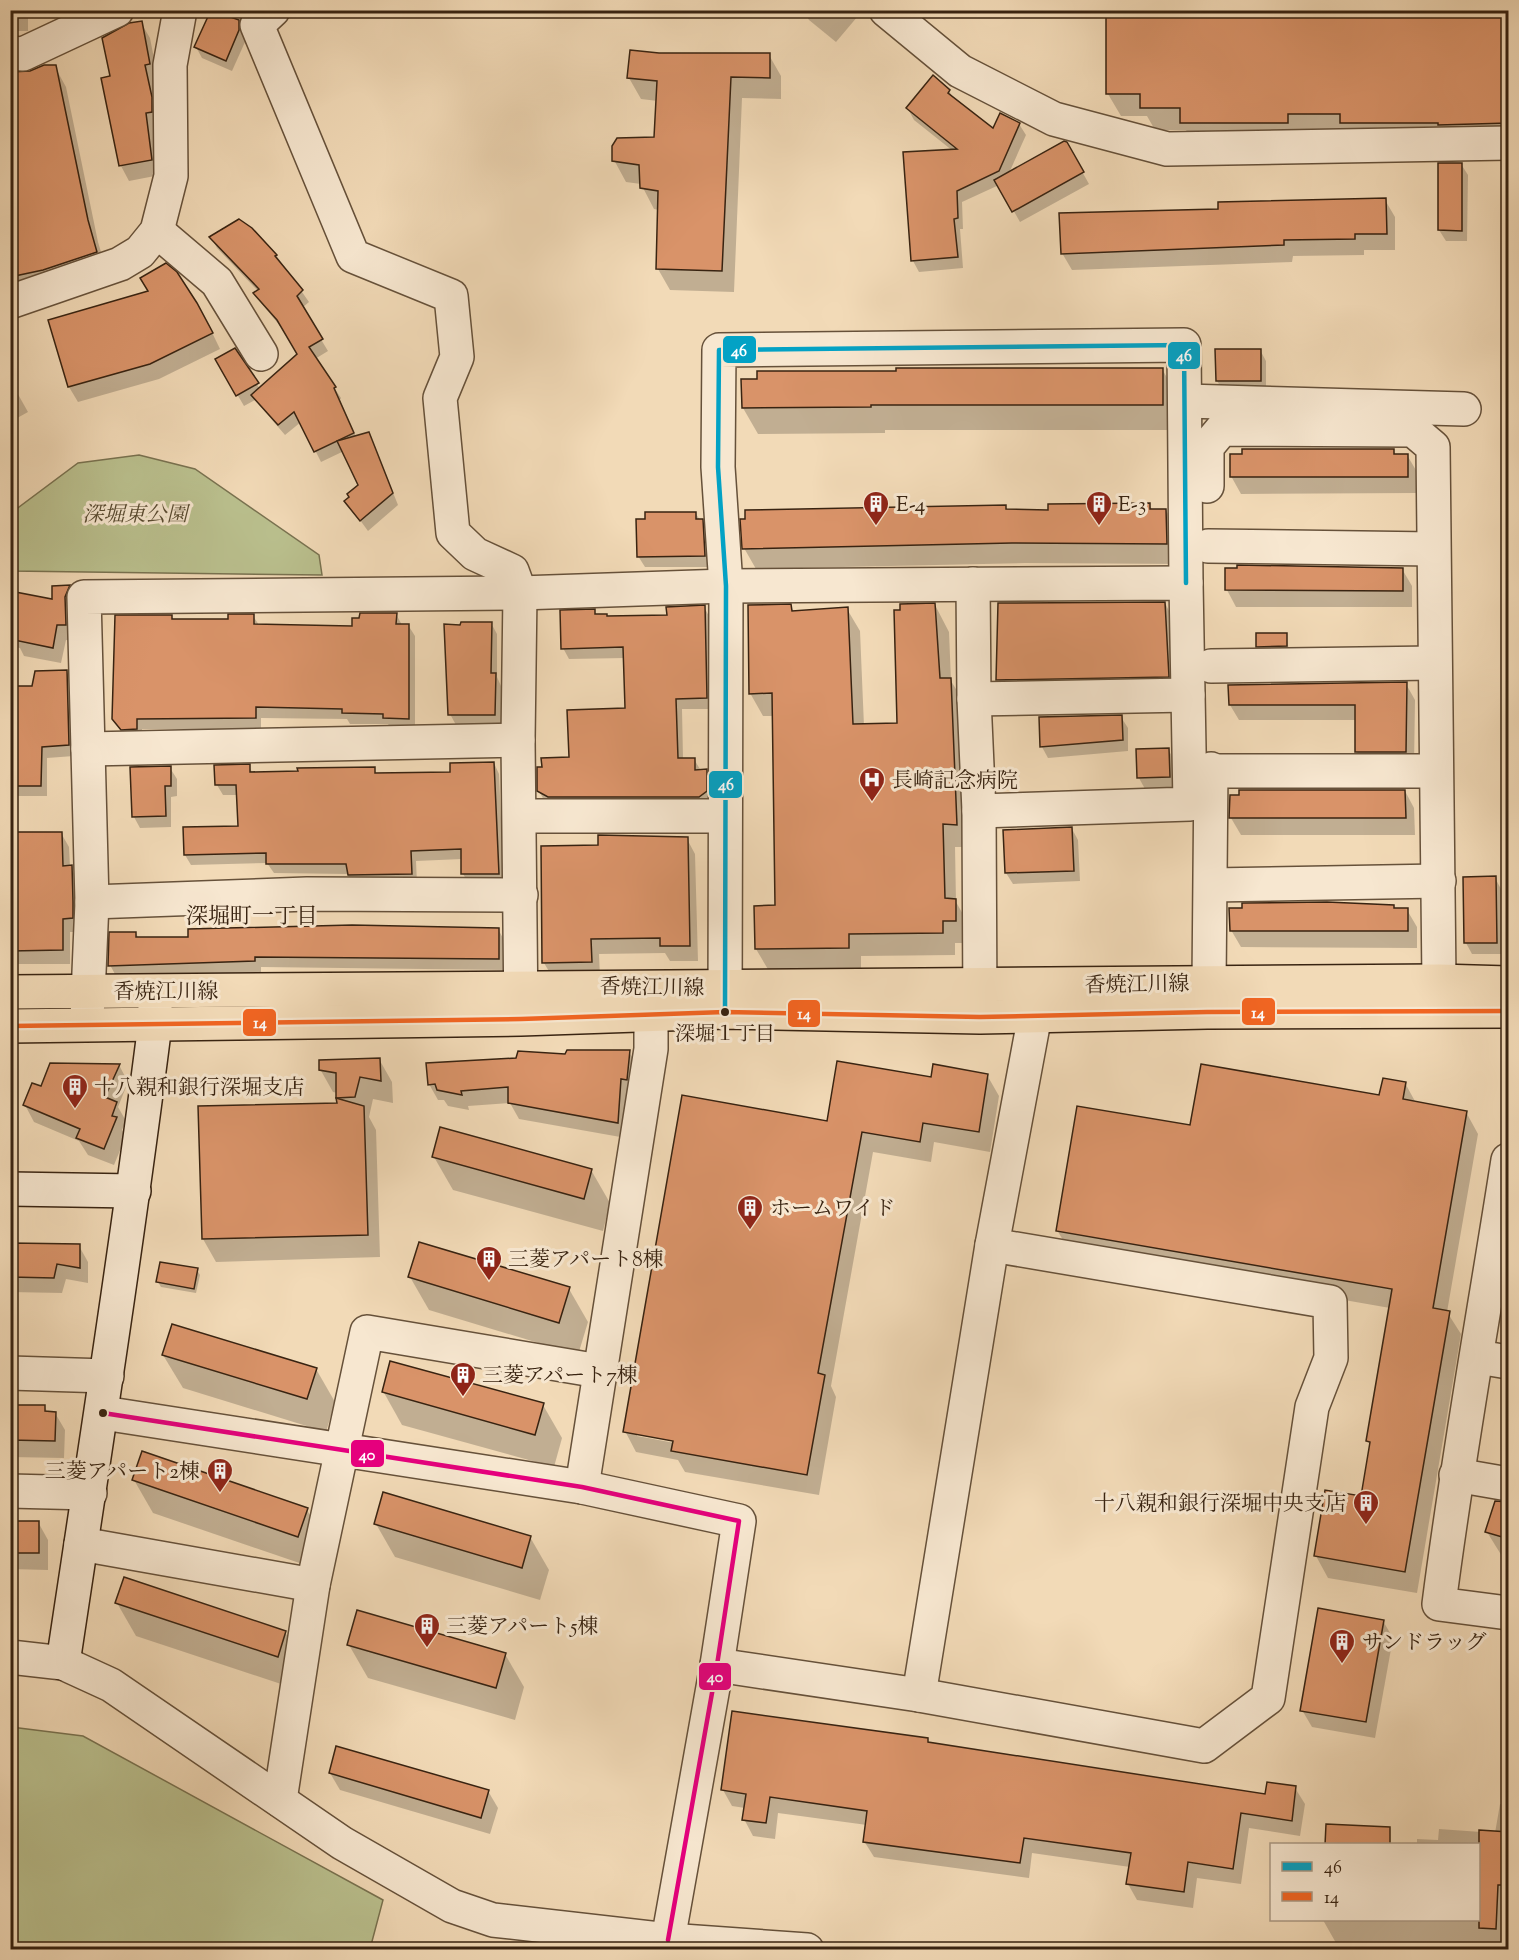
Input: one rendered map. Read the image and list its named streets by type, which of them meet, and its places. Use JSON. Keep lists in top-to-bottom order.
{
  "streets": {
    "main road": ["香焼江川線"]
  },
  "districts": ["深堀町一丁目"],
  "parks": ["深堀東公園"],
  "places": {
    "building": [
      "E-4",
      "E-3",
      "十八親和銀行深堀支店",
      "ホームワイド",
      "三菱アパート8棟",
      "三菱アパート7棟",
      "三菱アパート2棟",
      "十八親和銀行深堀中央支店",
      "三菱アパート5棟",
      "サンドラッグ"
    ],
    "hospital": ["長崎記念病院"],
    "other": ["深堀１丁目"]
  },
  "lines": ["transit line 46", "transit line 14", "transit line 40"],
  "legend": ["46", "14"]
}
